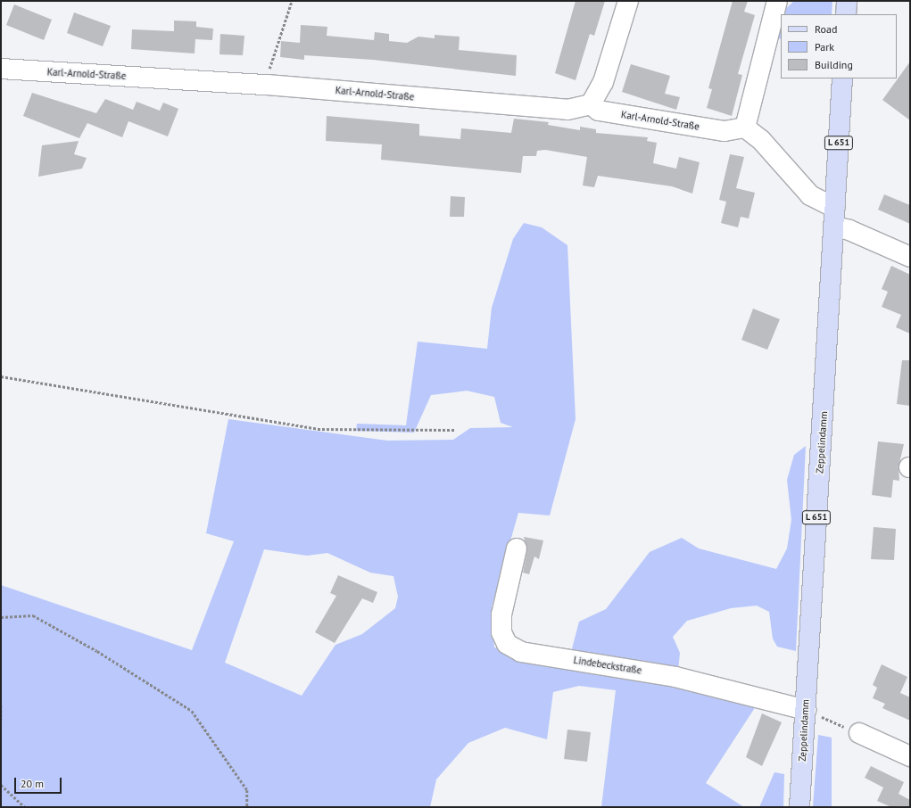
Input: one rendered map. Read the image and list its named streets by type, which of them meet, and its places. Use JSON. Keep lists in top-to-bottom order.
{
  "streets": {
    "main road": ["L 651", "Zeppelindamm"],
    "street": ["Karl-Arnold-Straße", "Lindebeckstraße"]
  },
  "crossings": [
    ["Zeppelindamm", "Lindebeckstraße"]
  ],
  "legend": ["Road", "Park", "Building"],
  "scale_bar": "20 m"
}
